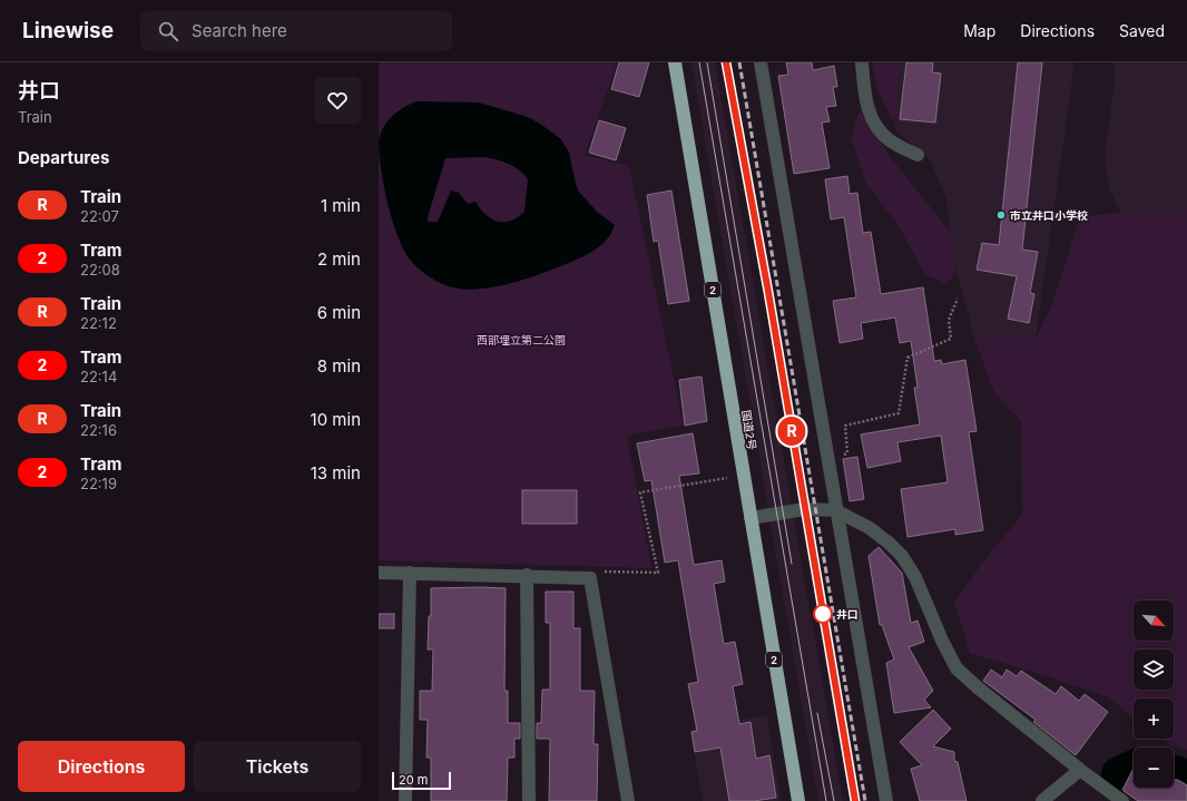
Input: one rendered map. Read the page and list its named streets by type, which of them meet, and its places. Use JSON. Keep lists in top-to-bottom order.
{
  "streets": {
    "highway": ["2", "国道2号"]
  },
  "parks": ["西部埋立第二公園"],
  "places": ["市立井口小学校", "井口"],
  "scale_bar": "20 m",
  "north": "bottom right",
  "page": {
    "header": "Linewise",
    "search": "Search here",
    "nav": ["Map", "Directions", "Saved"],
    "heading": [
      ["井口", "Train"],
      "Departures"
    ],
    "on_map": "R",
    "list": [
      {
        "mark": "R",
        "name": "Train",
        "note": "22:07",
        "value": "1 min"
      },
      {
        "mark": "2",
        "name": "Tram",
        "note": "22:08",
        "value": "2 min"
      },
      {
        "mark": "R",
        "name": "Train",
        "note": "22:12",
        "value": "6 min"
      },
      {
        "mark": "2",
        "name": "Tram",
        "note": "22:14",
        "value": "8 min"
      },
      {
        "mark": "R",
        "name": "Train",
        "note": "22:16",
        "value": "10 min"
      },
      {
        "mark": "2",
        "name": "Tram",
        "note": "22:19",
        "value": "13 min"
      }
    ],
    "map_buttons": ["+", "−"],
    "buttons": ["Directions", "Tickets"],
    "scale": "20 m"
  }
}
